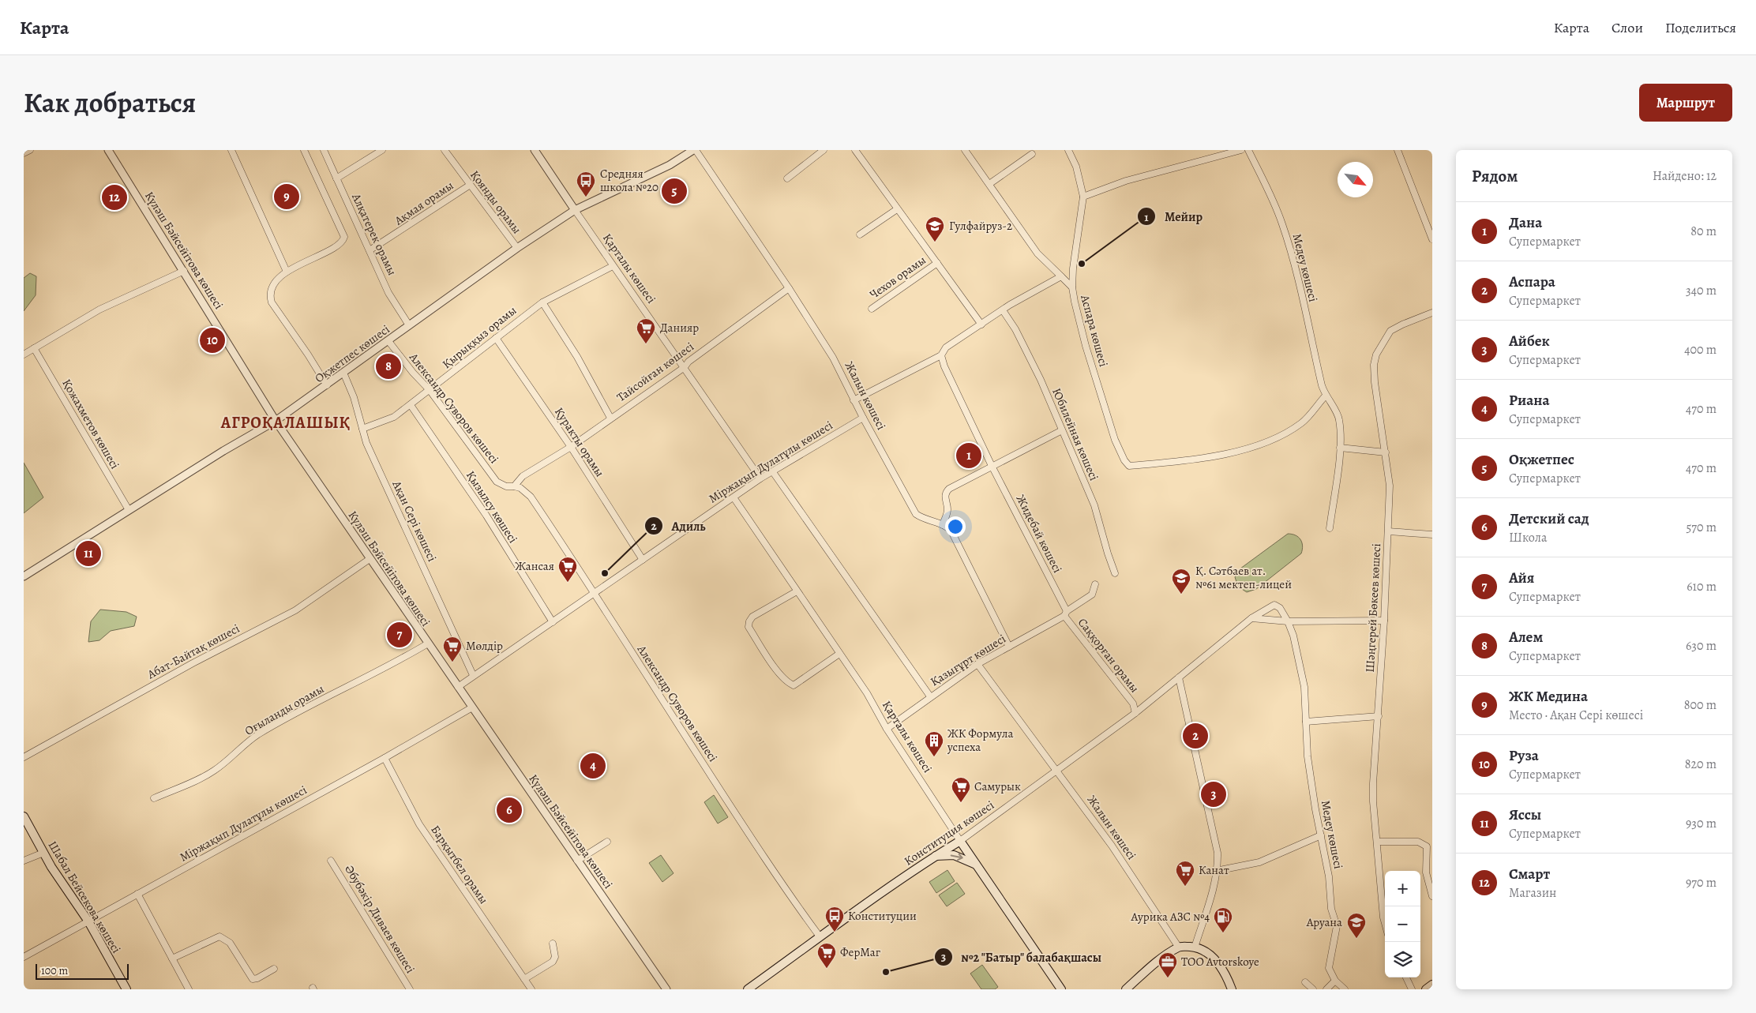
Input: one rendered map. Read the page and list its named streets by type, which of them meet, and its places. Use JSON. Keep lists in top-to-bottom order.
{
  "streets": {
    "main road": ["Қарталы көшесі", "Конституция көшесі", "Шабал Бейсекова көшесі"],
    "street": [
      "Қоянды орамы",
      "Ақмая орамы",
      "Алқатерек орамы",
      "Күләш Бәйсейітова көшесі",
      "Медеу көшесі",
      "Чехов орамы",
      "Аспара көшесі",
      "Қырыққыз орамы",
      "Оқжетпес көшесі",
      "Тайсойған көшесі",
      "Жалын көшесі",
      "Александр Суворов көшесі",
      "Қожахметов көшесі",
      "Юбилейная көшесі",
      "Қуракты орамы",
      "Міржақып Дулатұлы көшесі",
      "Қызылсу көшесі",
      "Ақан Сері көшесі",
      "Жидебай көшесі",
      "Шәңгерей Бөкеев көшесі",
      "Абат-Байтақ көшесі",
      "Саққорған орамы",
      "Қазығұрт көшесі",
      "Оғыланды орамы",
      "Барқытбел орамы",
      "Әбубәкір Диваев көшесі"
    ]
  },
  "crossings": [
    ["Қоянды орамы", "Ақмая орамы"],
    ["Қоянды орамы", "Оқжетпес көшесі"],
    ["Ақмая орамы", "Алқатерек орамы"],
    ["Алқатерек орамы", "Оқжетпес көшесі"],
    ["Күләш Бәйсейітова көшесі", "Оқжетпес көшесі"],
    ["Күләш Бәйсейітова көшесі", "Міржақып Дулатұлы көшесі"],
    ["Күләш Бәйсейітова көшесі", "Абат-Байтақ көшесі"],
    ["Күләш Бәйсейітова көшесі", "Оғыланды орамы"],
    ["Медеу көшесі", "Аспара көшесі"],
    ["Медеу көшесі", "Конституция көшесі"],
    ["Қарталы көшесі", "Қырыққыз орамы"],
    ["Қарталы көшесі", "Оқжетпес көшесі"],
    ["Қарталы көшесі", "Тайсойған көшесі"],
    ["Қарталы көшесі", "Міржақып Дулатұлы көшесі"],
    ["Қарталы көшесі", "Қазығұрт көшесі"],
    ["Қарталы көшесі", "Конституция көшесі"],
    ["Қырыққыз орамы", "Тайсойған көшесі"],
    ["Қырыққыз орамы", "Александр Суворов көшесі"],
    ["Қырыққыз орамы", "Қуракты орамы"],
    ["Қырыққыз орамы", "Қызылсу көшесі"],
    ["Қырыққыз орамы", "Ақан Сері көшесі"],
    ["Оқжетпес көшесі", "Жалын көшесі"],
    ["Оқжетпес көшесі", "Александр Суворов көшесі"],
    ["Оқжетпес көшесі", "Қожахметов көшесі"],
    ["Оқжетпес көшесі", "Ақан Сері көшесі"],
    ["Тайсойған көшесі", "Жалын көшесі"],
    ["Тайсойған көшесі", "Александр Суворов көшесі"],
    ["Тайсойған көшесі", "Қуракты орамы"],
    ["Жалын көшесі", "Міржақып Дулатұлы көшесі"],
    ["Жалын көшесі", "Қазығұрт көшесі"],
    ["Жалын көшесі", "Конституция көшесі"],
    ["Александр Суворов көшесі", "Міржақып Дулатұлы көшесі"],
    ["Александр Суворов көшесі", "Конституция көшесі"],
    ["Қуракты орамы", "Міржақып Дулатұлы көшесі"],
    ["Міржақып Дулатұлы көшесі", "Қызылсу көшесі"],
    ["Міржақып Дулатұлы көшесі", "Ақан Сері көшесі"],
    ["Міржақып Дулатұлы көшесі", "Барқытбел орамы"],
    ["Міржақып Дулатұлы көшесі", "Шабал Бейсекова көшесі"],
    ["Жидебай көшесі", "Саққорған орамы"],
    ["Жидебай көшесі", "Қазығұрт көшесі"],
    ["Саққорған орамы", "Қазығұрт көшесі"],
    ["Саққорған орамы", "Конституция көшесі"]
  ],
  "districts": ["АГРОҚАЛАШЫҚ"],
  "places": {
    "bus stop": ["Средняя школа №20", "Конституции"],
    "school or university": ["Гулфайруз-2", "Қ. Сәтбаев ат. №61 мектеп-лицей", "Аруана"],
    "other": ["Мейир", "Адиль", "№2 \"Батыр\" балабақшасы"],
    "supermarket": [
      "Данияр",
      "Жансая",
      "Мөлдiр",
      "Самурык",
      "Канат",
      "ФерМаг"
    ],
    "building": ["ЖК Формула успеха"],
    "fuel station": ["Аурика АЗС №4"],
    "office": ["ТОО Avtorskoye"]
  },
  "scale_bar": "100 m",
  "north": "bottom right",
  "page": {
    "header": "Карта",
    "nav": ["Карта", "Слои", "Поделиться"],
    "title": "Как добраться",
    "buttons": "Маршрут",
    "heading": ["Рядом", "Найдено: 12"],
    "pins": [
      "5",
      "9",
      "12",
      "10",
      "8",
      "1",
      "11",
      "7",
      "2",
      "4",
      "3",
      "6"
    ],
    "list": [
      {
        "mark": "1",
        "name": "Дана",
        "note": "Супермаркет",
        "value": "80 m"
      },
      {
        "mark": "2",
        "name": "Аспара",
        "note": "Супермаркет",
        "value": "340 m"
      },
      {
        "mark": "3",
        "name": "Айбек",
        "note": "Супермаркет",
        "value": "400 m"
      },
      {
        "mark": "4",
        "name": "Риана",
        "note": "Супермаркет",
        "value": "470 m"
      },
      {
        "mark": "5",
        "name": "Оқжетпес",
        "note": "Супермаркет",
        "value": "470 m"
      },
      {
        "mark": "6",
        "name": "Детский сад",
        "note": "Школа",
        "value": "570 m"
      },
      {
        "mark": "7",
        "name": "Айя",
        "note": "Супермаркет",
        "value": "610 m"
      },
      {
        "mark": "8",
        "name": "Алем",
        "note": "Супермаркет",
        "value": "630 m"
      },
      {
        "mark": "9",
        "name": "ЖК Медина",
        "note": "Место · Ақан Сері көшесі",
        "value": "800 m"
      },
      {
        "mark": "10",
        "name": "Руза",
        "note": "Супермаркет",
        "value": "820 m"
      },
      {
        "mark": "11",
        "name": "Яссы",
        "note": "Супермаркет",
        "value": "930 m"
      },
      {
        "mark": "12",
        "name": "Смарт",
        "note": "Магазин",
        "value": "970 m"
      }
    ],
    "map_buttons": ["+", "−"],
    "scale": "100 m"
  }
}
